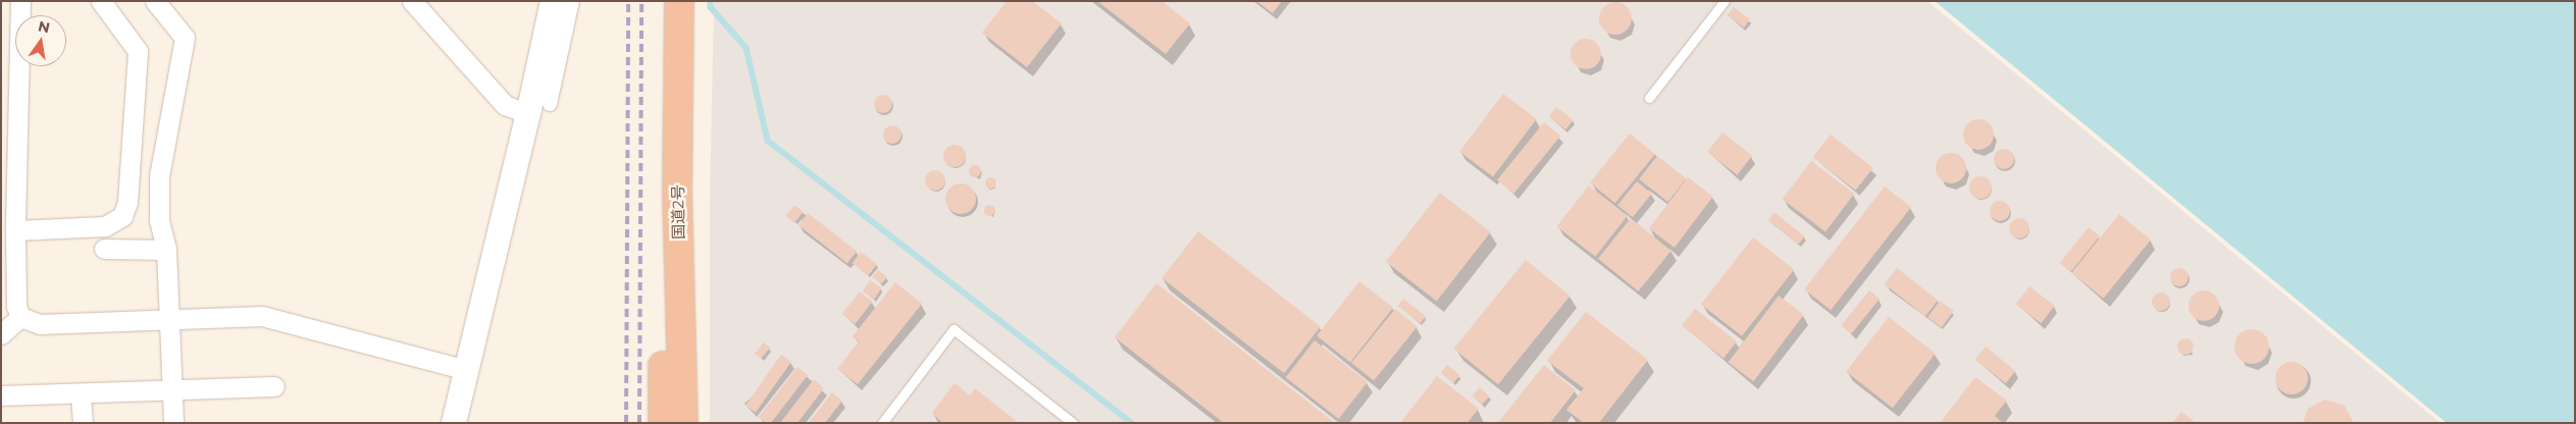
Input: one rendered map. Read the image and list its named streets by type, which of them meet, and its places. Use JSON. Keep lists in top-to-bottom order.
{
  "streets": {
    "highway": ["国道2号"]
  },
  "north": "top"
}
